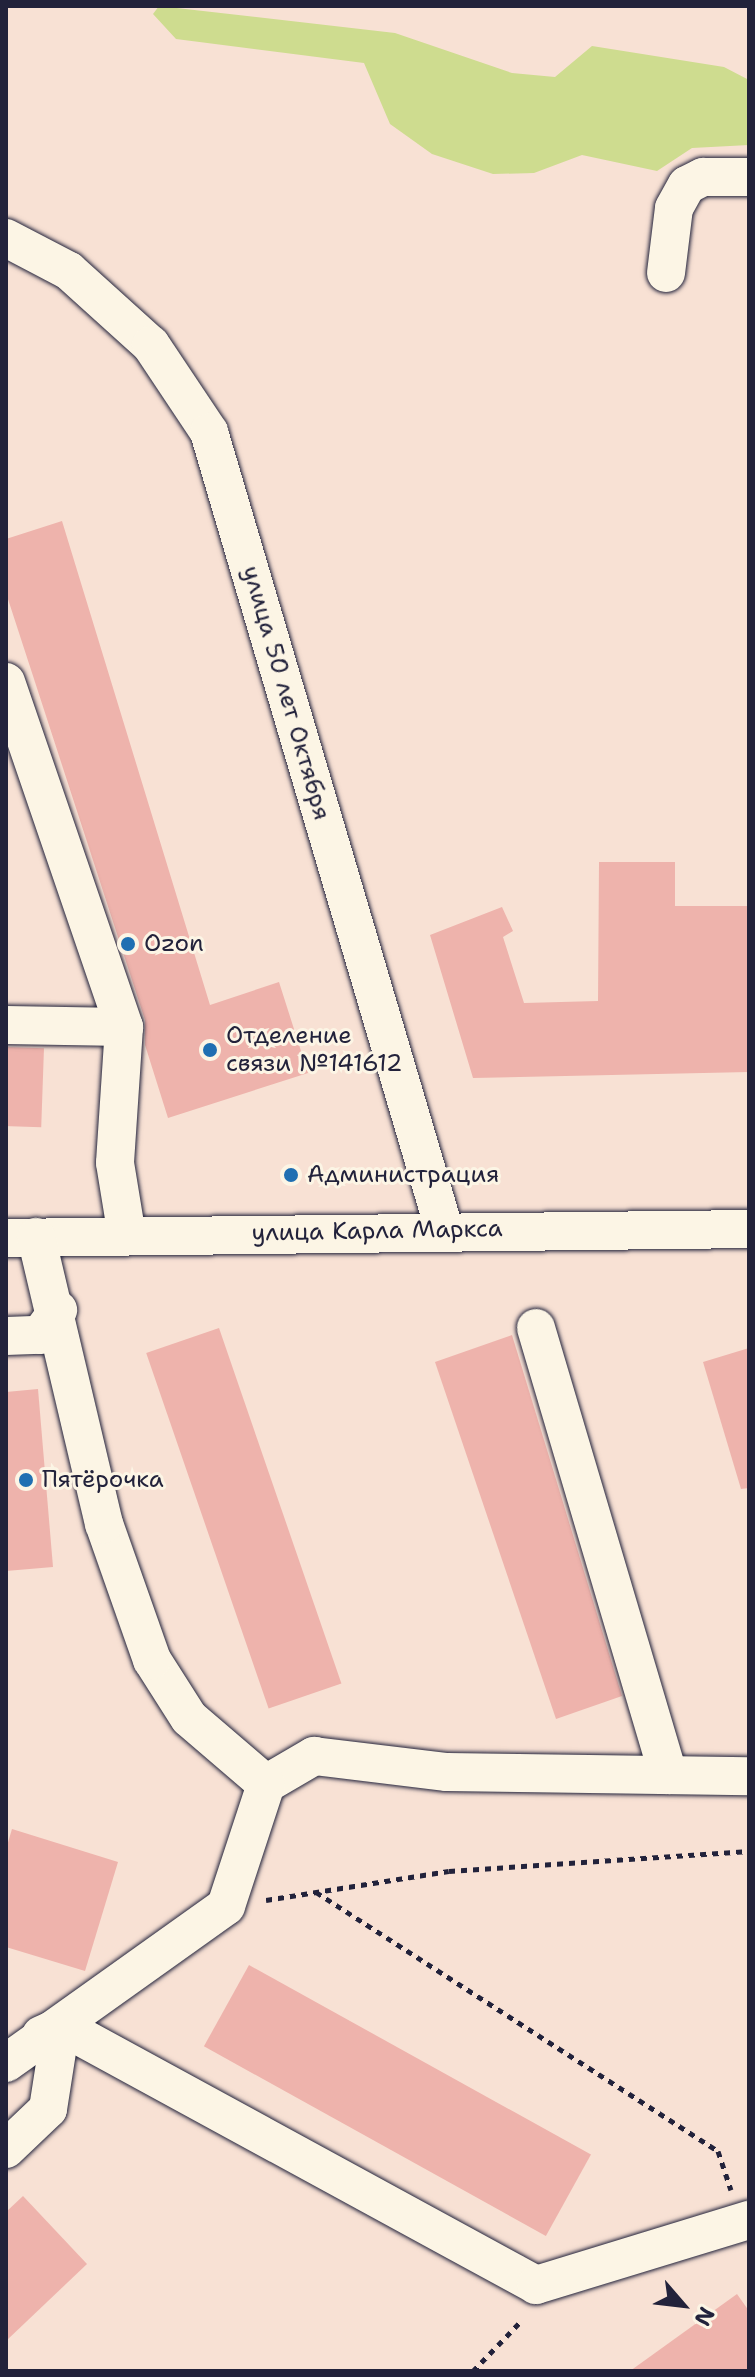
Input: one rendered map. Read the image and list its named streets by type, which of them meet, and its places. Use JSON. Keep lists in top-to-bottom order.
{
  "streets": {
    "street": ["улица 50 лет Октября", "улица Карла Маркса"]
  },
  "crossings": [
    ["улица 50 лет Октября", "улица Карла Маркса"]
  ],
  "places": [
    "Ozon",
    "Отделение связи №141612",
    "Администрация",
    "Пятёрочка"
  ],
  "north": "bottom right"
}
